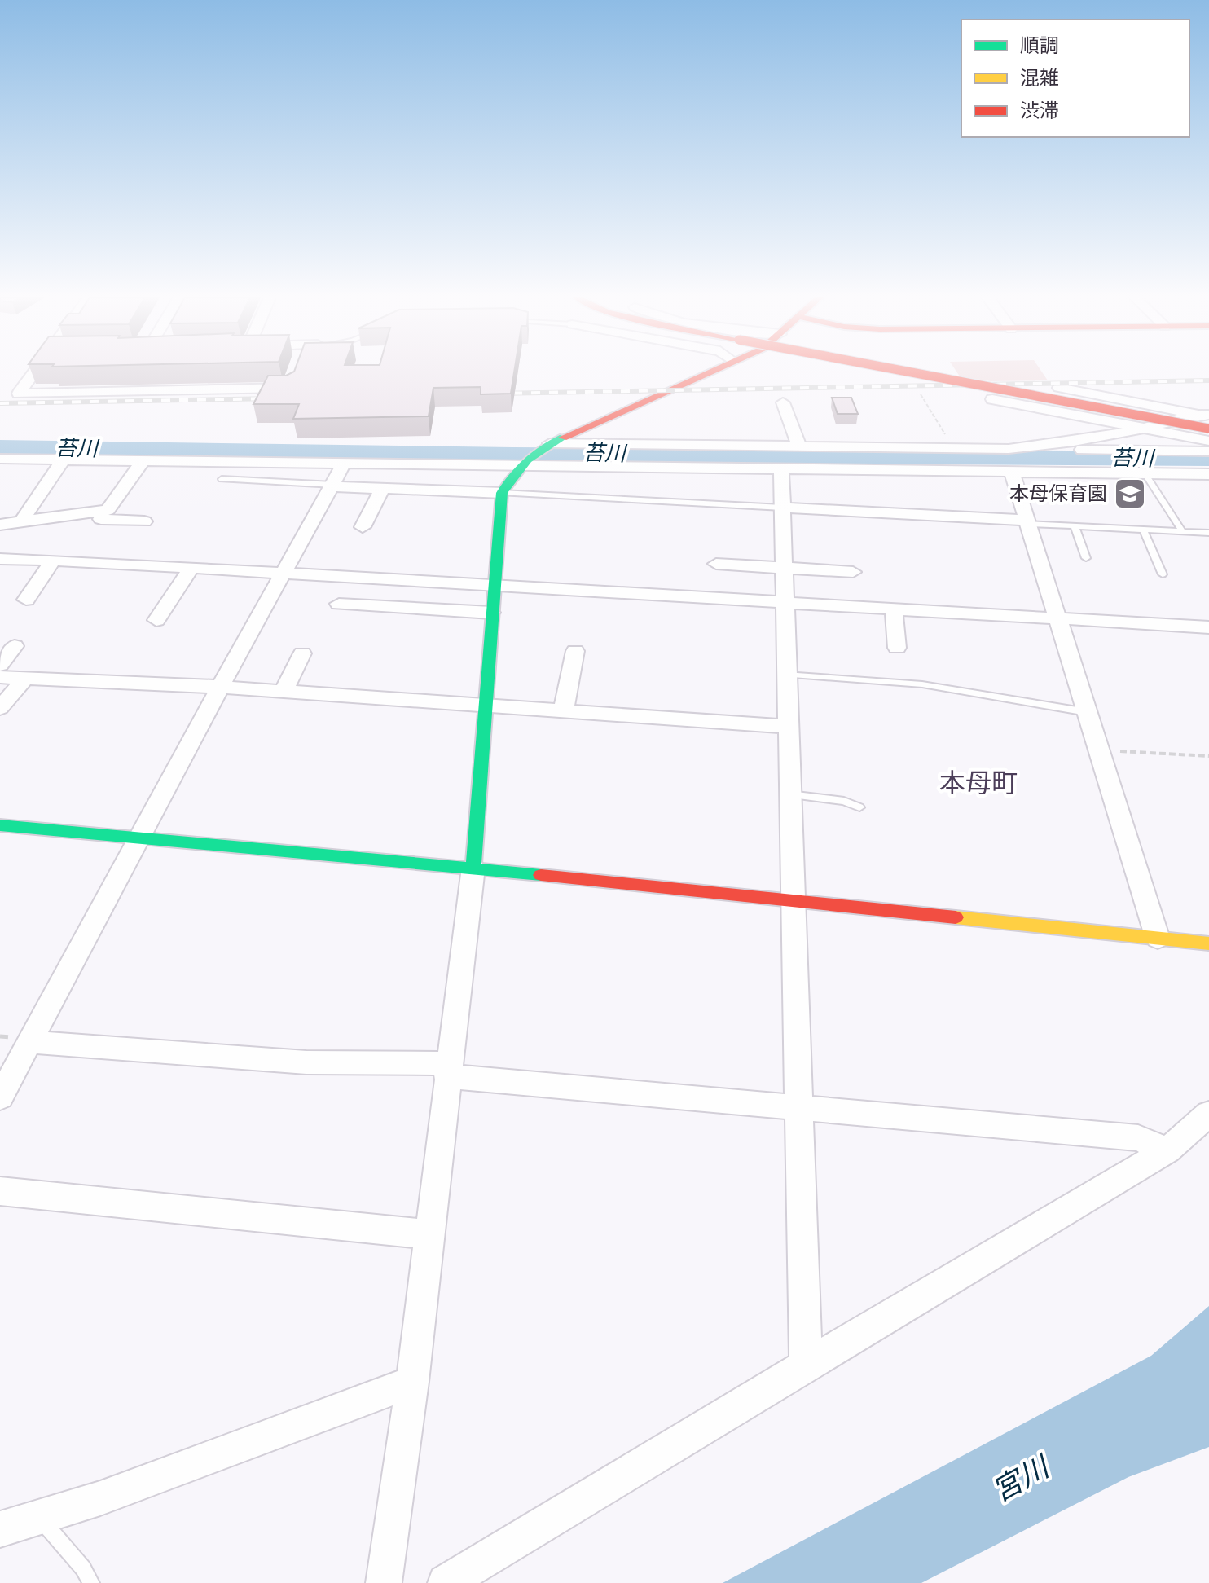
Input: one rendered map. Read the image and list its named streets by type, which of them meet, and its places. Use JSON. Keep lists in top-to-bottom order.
{
  "districts": ["本母町"],
  "water": ["苔川", "宮川"],
  "places": {
    "school or university": ["本母保育園"]
  },
  "legend": ["順調", "混雑", "渋滞"]
}
